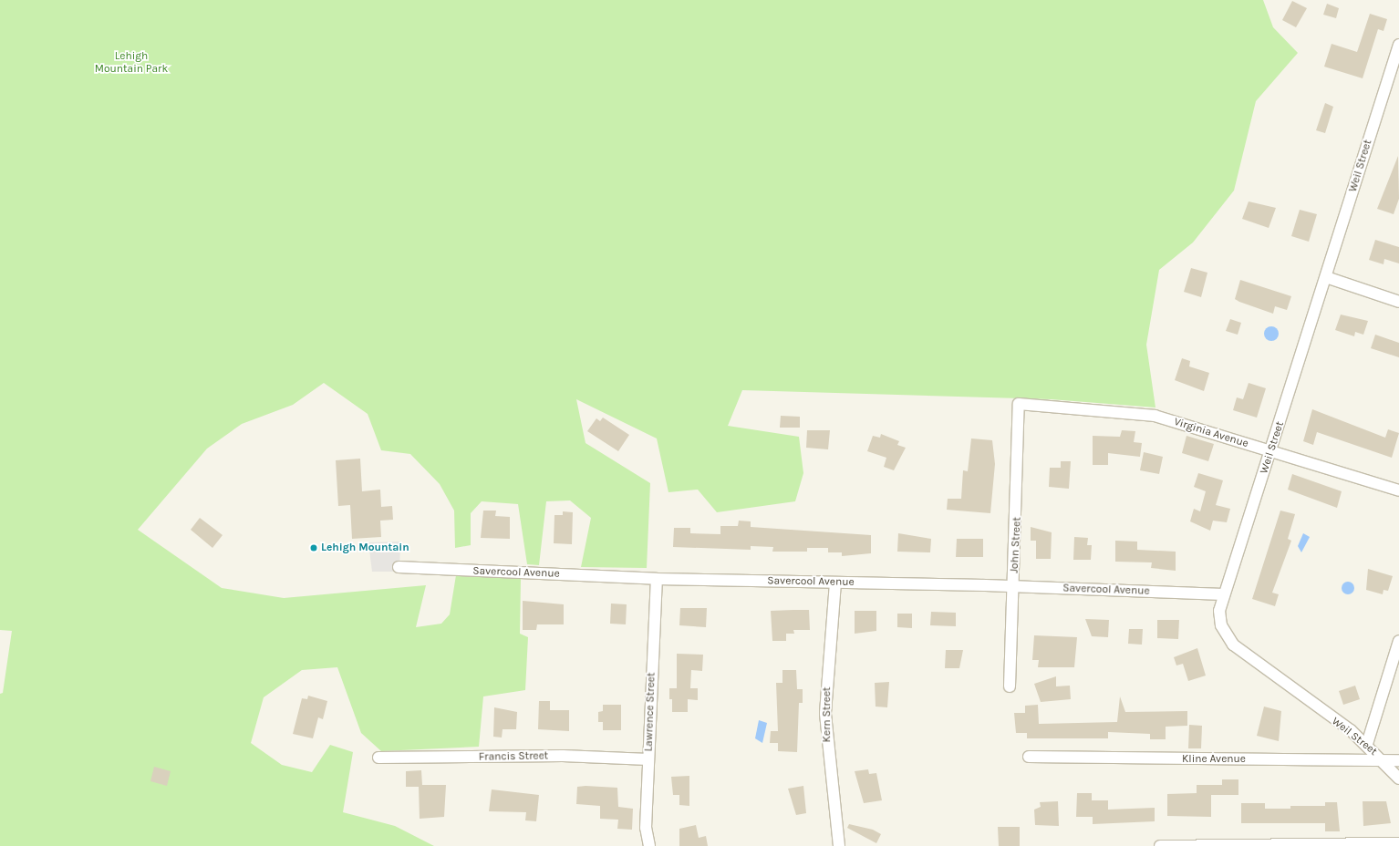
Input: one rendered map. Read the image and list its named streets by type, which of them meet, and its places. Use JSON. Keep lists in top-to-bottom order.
{
  "streets": {
    "street": [
      "Weil Street",
      "Virginia Avenue",
      "John Street",
      "Savercool Avenue",
      "Lawrence Street",
      "Kern Street",
      "Francis Street",
      "Kline Avenue"
    ]
  },
  "crossings": [
    ["Weil Street", "Virginia Avenue"],
    ["Weil Street", "Savercool Avenue"],
    ["Weil Street", "Kline Avenue"],
    ["Virginia Avenue", "John Street"],
    ["John Street", "Savercool Avenue"],
    ["Savercool Avenue", "Lawrence Street"],
    ["Savercool Avenue", "Kern Street"],
    ["Lawrence Street", "Francis Street"]
  ],
  "parks": ["Lehigh Mountain Park"],
  "places": ["Lehigh Mountain"]
}
